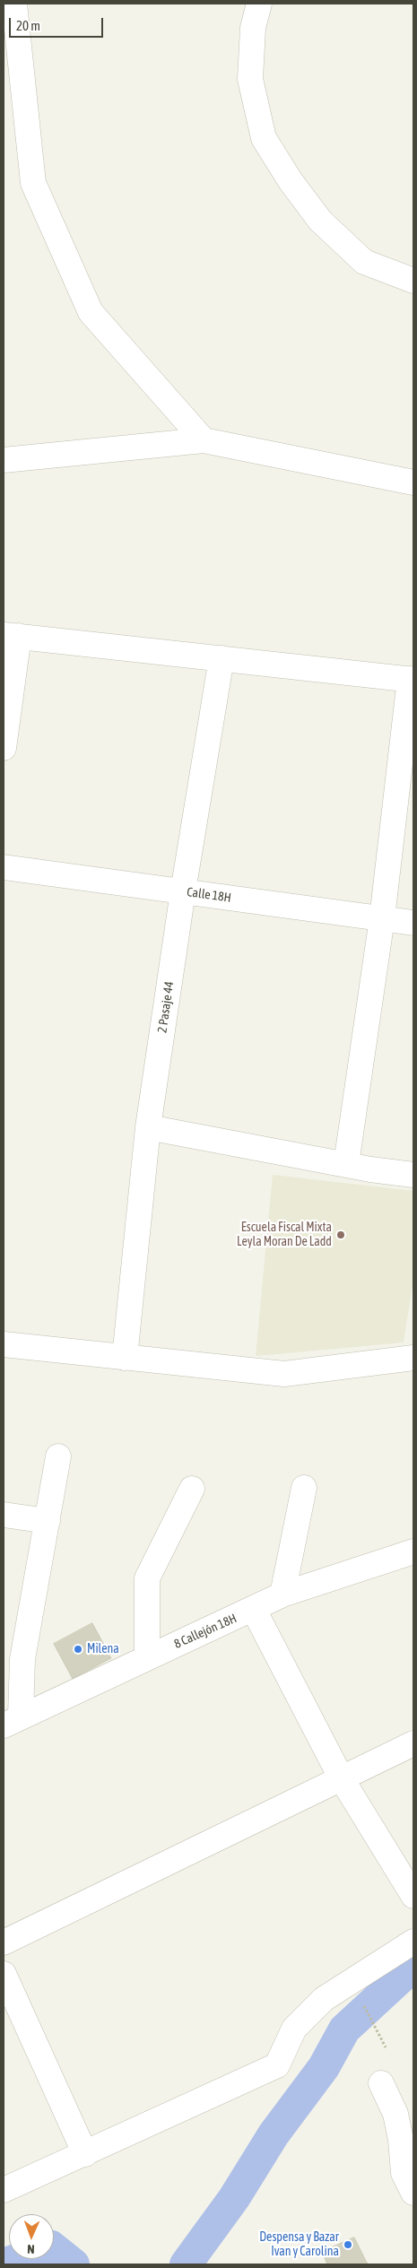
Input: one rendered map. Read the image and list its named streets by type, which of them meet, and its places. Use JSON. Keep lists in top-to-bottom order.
{
  "streets": {
    "street": ["Calle 18H", "2 Pasaje 44", "8 Callejón 18H"]
  },
  "crossings": [
    ["Calle 18H", "2 Pasaje 44"]
  ],
  "places": ["Escuela Fiscal Mixta Leyla Moran De Ladd", "Milena", "Despensa y Bazar Ivan y Carolina"],
  "scale_bar": "20 m",
  "north": "bottom"
}
